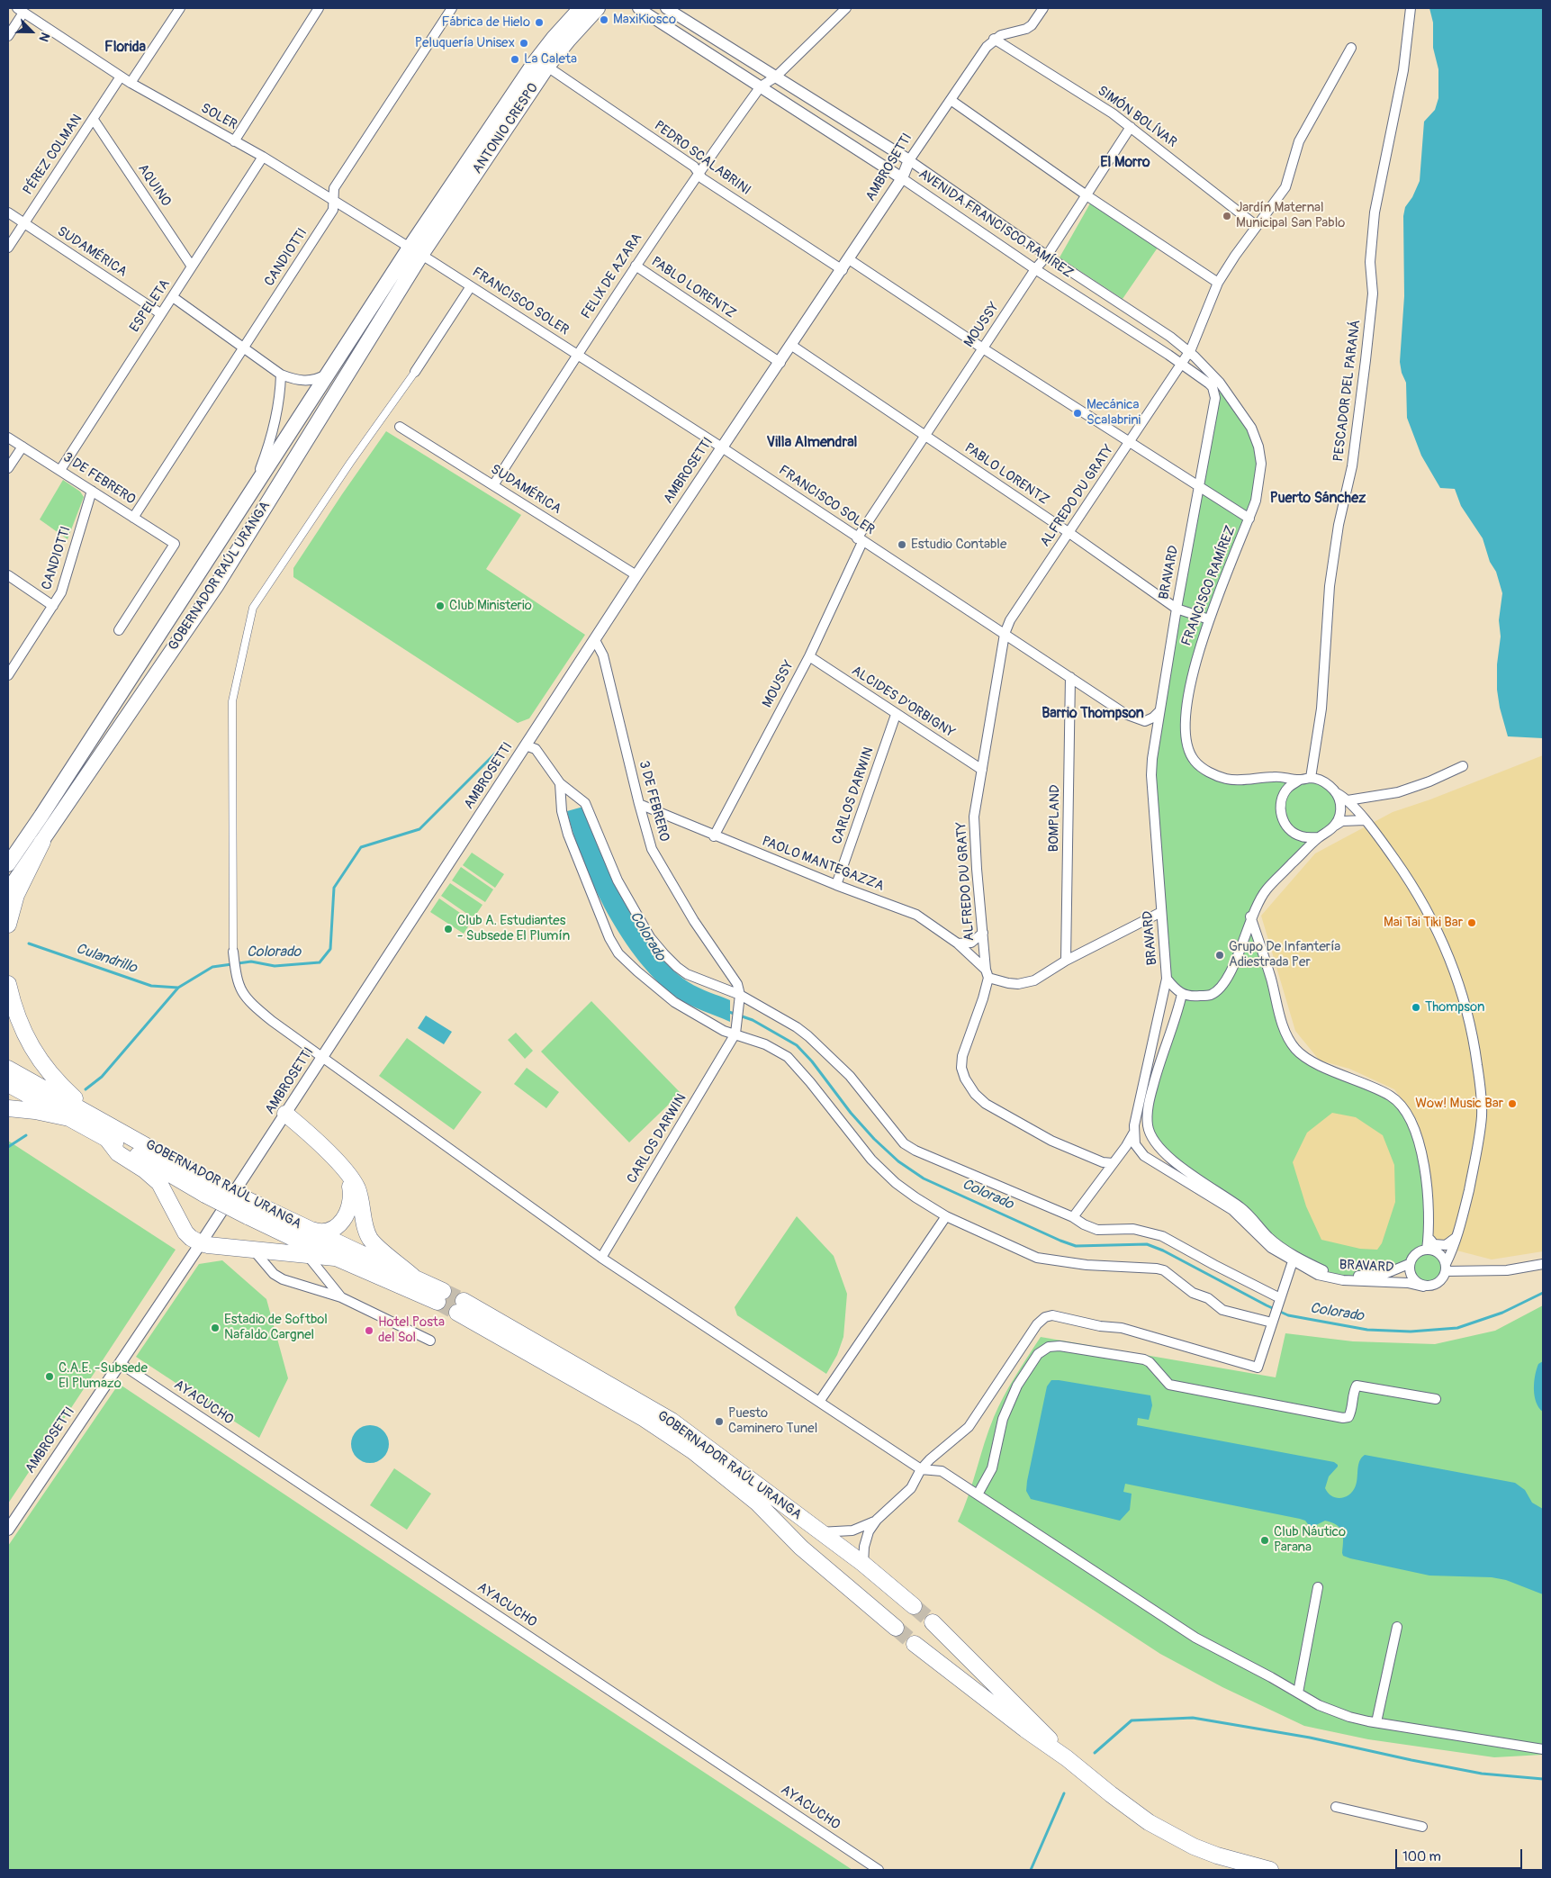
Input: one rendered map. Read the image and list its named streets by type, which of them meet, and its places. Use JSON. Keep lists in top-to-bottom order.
{
  "streets": {
    "highway": ["GOBERNADOR RAÚL URANGA"],
    "main road": ["ANTONIO CRESPO"],
    "street": [
      "SOLER",
      "SIMÓN BOLÍVAR",
      "PÉREZ COLMAN",
      "PEDRO SCALABRINI",
      "AMBROSETTI",
      "AQUINO",
      "AVENIDA FRANCISCO RAMÍREZ",
      "SUDAMÉRICA",
      "CANDIOTTI",
      "FELIX DE AZARA",
      "PABLO LORENTZ",
      "FRANCISCO SOLER",
      "ESPELETA",
      "MOUSSY",
      "PESCADOR DEL PARANÁ",
      "3 DE FEBRERO",
      "ALFREDO DU GRATY",
      "BRAVARD",
      "FRANCISCO RAMÍREZ",
      "ALCIDES D'ORBIGNY",
      "CARLOS DARWIN",
      "BOMPLAND",
      "PAOLO MANTEGAZZA",
      "AYACUCHO"
    ]
  },
  "crossings": [
    ["SOLER", "ANTONIO CRESPO"],
    ["SOLER", "PÉREZ COLMAN"],
    ["SOLER", "CANDIOTTI"],
    ["SOLER", "FRANCISCO SOLER"],
    ["SOLER", "ESPELETA"],
    ["SOLER", "GOBERNADOR RAÚL URANGA"],
    ["SIMÓN BOLÍVAR", "AMBROSETTI"],
    ["SIMÓN BOLÍVAR", "MOUSSY"],
    ["SIMÓN BOLÍVAR", "ALFREDO DU GRATY"],
    ["ANTONIO CRESPO", "PEDRO SCALABRINI"],
    ["ANTONIO CRESPO", "FRANCISCO SOLER"],
    ["ANTONIO CRESPO", "GOBERNADOR RAÚL URANGA"],
    ["PÉREZ COLMAN", "AQUINO"],
    ["PÉREZ COLMAN", "SUDAMÉRICA"],
    ["PEDRO SCALABRINI", "AMBROSETTI"],
    ["PEDRO SCALABRINI", "FELIX DE AZARA"],
    ["AMBROSETTI", "AVENIDA FRANCISCO RAMÍREZ"],
    ["AMBROSETTI", "SUDAMÉRICA"],
    ["AMBROSETTI", "PABLO LORENTZ"],
    ["AMBROSETTI", "FRANCISCO SOLER"],
    ["AMBROSETTI", "3 DE FEBRERO"],
    ["AMBROSETTI", "AYACUCHO"],
    ["AQUINO", "ESPELETA"],
    ["AVENIDA FRANCISCO RAMÍREZ", "FELIX DE AZARA"],
    ["AVENIDA FRANCISCO RAMÍREZ", "MOUSSY"],
    ["AVENIDA FRANCISCO RAMÍREZ", "ALFREDO DU GRATY"],
    ["AVENIDA FRANCISCO RAMÍREZ", "BRAVARD"],
    ["AVENIDA FRANCISCO RAMÍREZ", "FRANCISCO RAMÍREZ"],
    ["SUDAMÉRICA", "FELIX DE AZARA"],
    ["SUDAMÉRICA", "ESPELETA"],
    ["CANDIOTTI", "3 DE FEBRERO"],
    ["FELIX DE AZARA", "PABLO LORENTZ"],
    ["FELIX DE AZARA", "FRANCISCO SOLER"],
    ["PABLO LORENTZ", "MOUSSY"],
    ["PABLO LORENTZ", "ALFREDO DU GRATY"],
    ["PABLO LORENTZ", "BRAVARD"],
    ["PABLO LORENTZ", "FRANCISCO RAMÍREZ"],
    ["FRANCISCO SOLER", "MOUSSY"],
    ["FRANCISCO SOLER", "ALFREDO DU GRATY"],
    ["FRANCISCO SOLER", "BRAVARD"],
    ["FRANCISCO SOLER", "GOBERNADOR RAÚL URANGA"],
    ["FRANCISCO SOLER", "BOMPLAND"],
    ["ESPELETA", "3 DE FEBRERO"],
    ["MOUSSY", "ALCIDES D'ORBIGNY"],
    ["MOUSSY", "PAOLO MANTEGAZZA"],
    ["PESCADOR DEL PARANÁ", "FRANCISCO RAMÍREZ"],
    ["3 DE FEBRERO", "PAOLO MANTEGAZZA"],
    ["ALFREDO DU GRATY", "ALCIDES D'ORBIGNY"],
    ["ALFREDO DU GRATY", "PAOLO MANTEGAZZA"],
    ["BRAVARD", "PAOLO MANTEGAZZA"],
    ["ALCIDES D'ORBIGNY", "CARLOS DARWIN"],
    ["CARLOS DARWIN", "PAOLO MANTEGAZZA"],
    ["BOMPLAND", "PAOLO MANTEGAZZA"]
  ],
  "districts": [
    "Florida",
    "El Morro",
    "Villa Almendral",
    "Puerto Sánchez",
    "Barrio Thompson"
  ],
  "water": ["Colorado", "Culandrillo"],
  "places": [
    "MaxiKiosco",
    "Fábrica de Hielo",
    "Peluquería Unisex",
    "La Caleta",
    "Jardín Maternal Municipal San Pablo",
    "Mecánica Scalabrini",
    "Estudio Contable",
    "Club Ministerio",
    "Mai Tai Tiki Bar",
    "Club A. Estudiantes - Subsede El Plumín",
    "Grupo De Infantería Adiestrada Per",
    "Thompson",
    "Wow! Music Bar",
    "Estadio de Softbol Nafaldo Cargnel",
    "Hotel Posta del Sol",
    "C.A.E. -Subsede El Plumazo",
    "Puesto Caminero Tunel",
    "Club Náutico Parana"
  ],
  "scale_bar": "100 m",
  "north": "bottom right"
}
